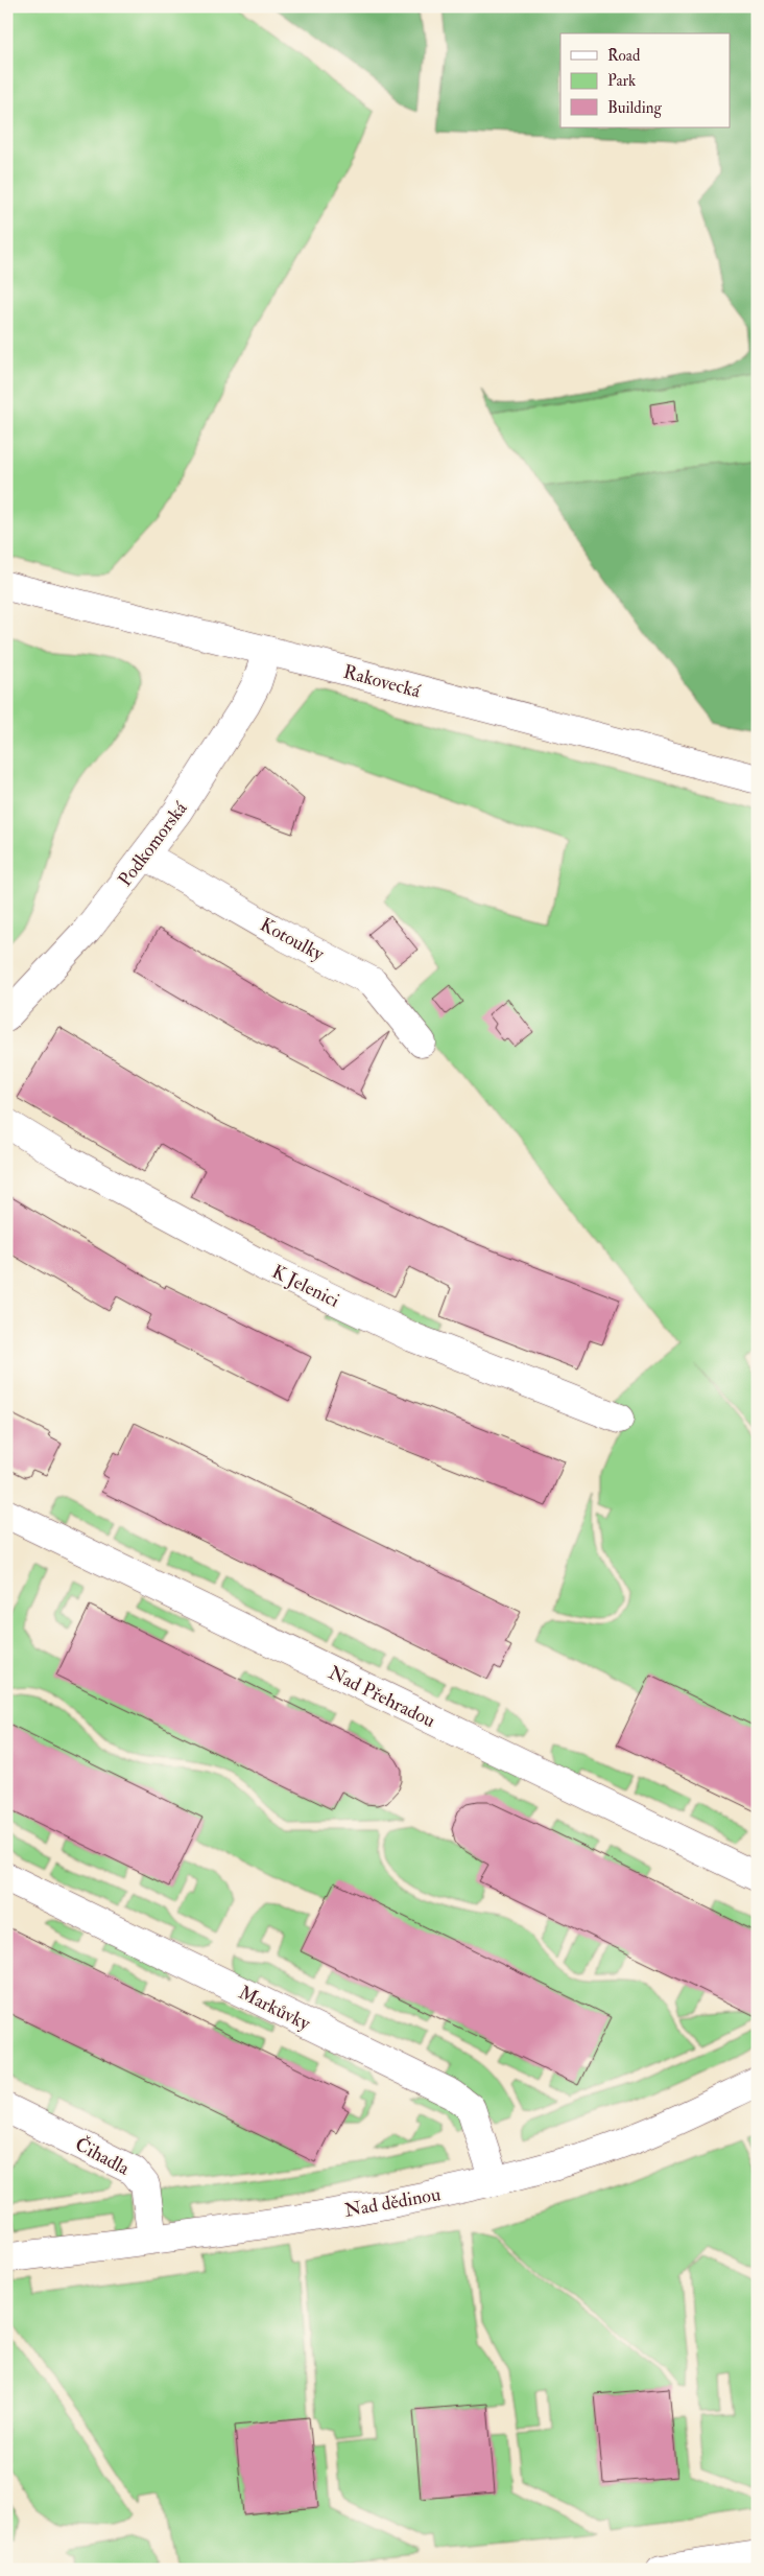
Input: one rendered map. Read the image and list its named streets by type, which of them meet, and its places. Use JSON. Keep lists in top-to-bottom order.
{
  "streets": {
    "street": [
      "Rakovecká",
      "Podkomorská",
      "Kotoulky",
      "K Jelenici",
      "Nad Přehradou",
      "Markůvky",
      "Čihadla",
      "Nad dědinou"
    ]
  },
  "crossings": [
    ["Rakovecká", "Podkomorská"],
    ["Podkomorská", "Kotoulky"],
    ["Markůvky", "Nad dědinou"],
    ["Čihadla", "Nad dědinou"]
  ],
  "legend": ["Road", "Park", "Building"]
}
